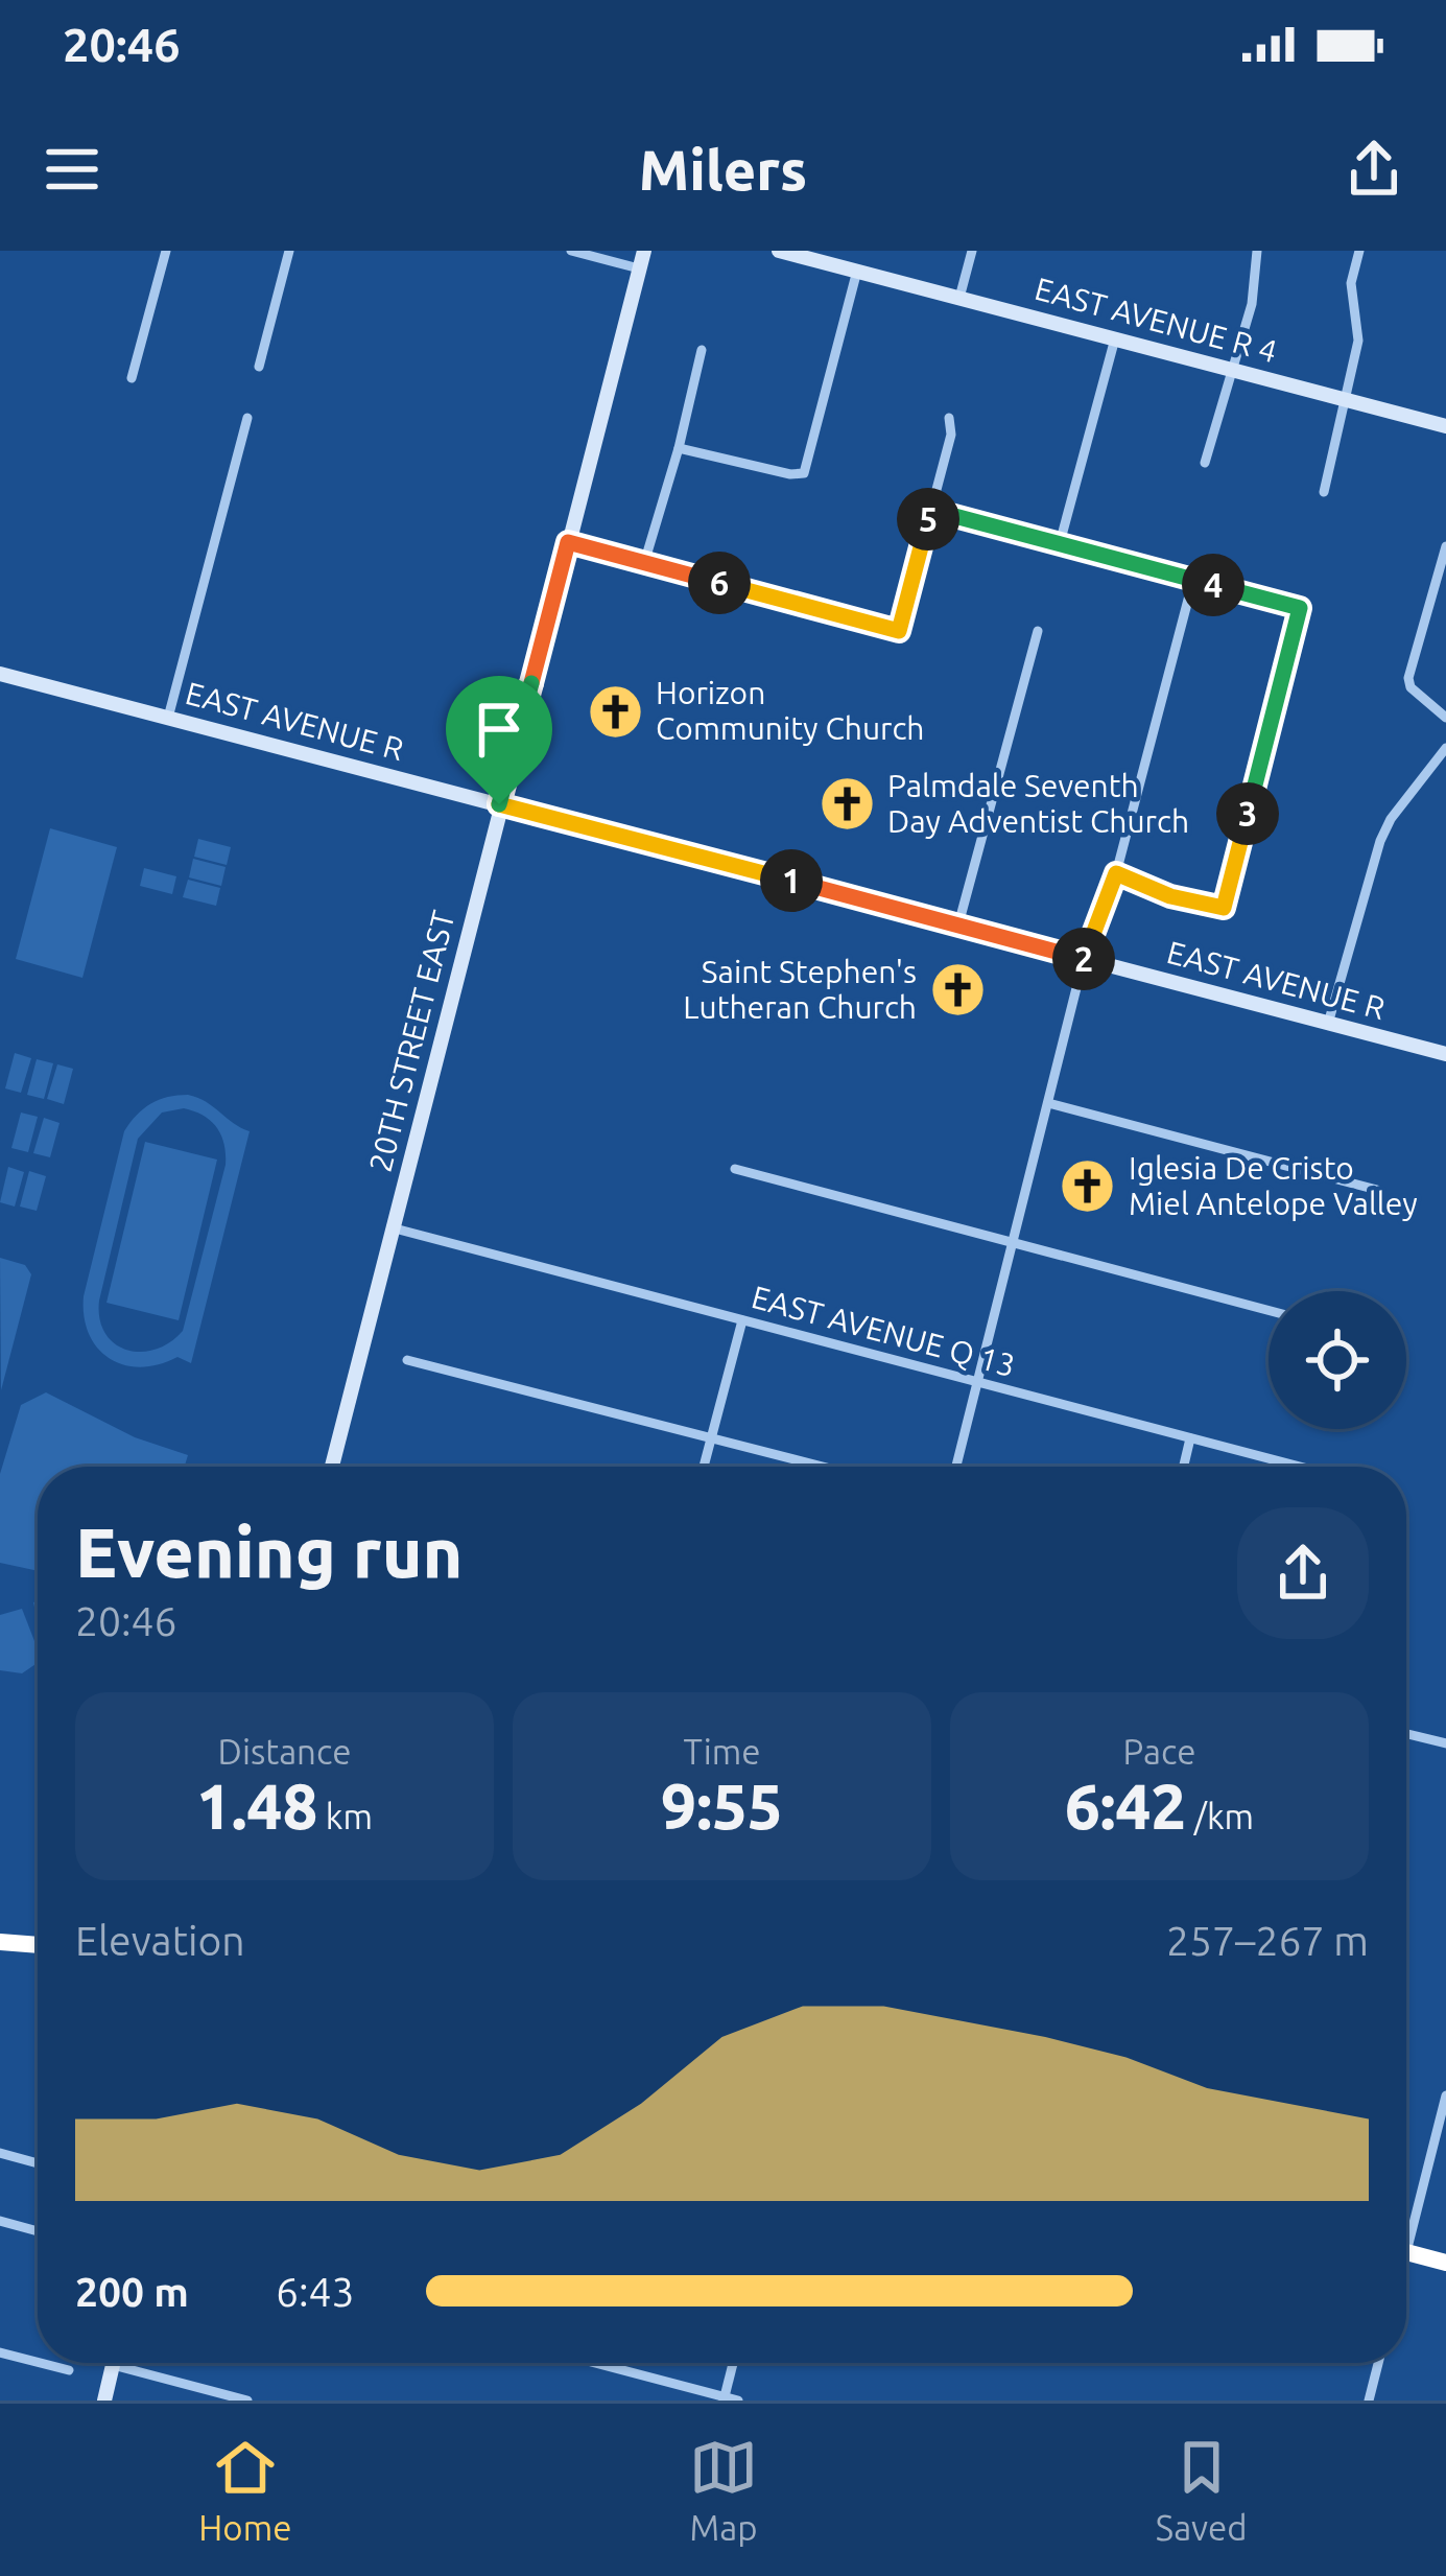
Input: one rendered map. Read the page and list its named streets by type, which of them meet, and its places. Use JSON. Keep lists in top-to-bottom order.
{
  "streets": {
    "street": [
      "EAST AVENUE R 4",
      "EAST AVENUE R",
      "20TH STREET EAST",
      "EAST AVENUE Q 13"
    ]
  },
  "crossings": [
    ["EAST AVENUE R", "20TH STREET EAST"],
    ["20TH STREET EAST", "EAST AVENUE Q 13"]
  ],
  "places": {
    "church": [
      "Horizon Community Church",
      "Palmdale Seventh Day Adventist Church",
      "Saint Stephen's Lutheran Church",
      "Iglesia De Cristo Miel Antelope Valley"
    ]
  },
  "page": {
    "status": "20:46",
    "header": "Milers",
    "pins": [
      "5",
      "6",
      "4",
      "3",
      "1",
      "2"
    ],
    "heading": ["Evening run", "20:46"],
    "stats": [
      ["Distance", "1.48 km"],
      ["Time", "9:55"],
      ["Pace", "6:42 /km"]
    ],
    "chart": ["Elevation", "257–267 m"],
    "list": [
      {
        "name": "200 m",
        "note": "6:43"
      }
    ],
    "tabs": ["Home", "Map", "Saved"]
  }
}
